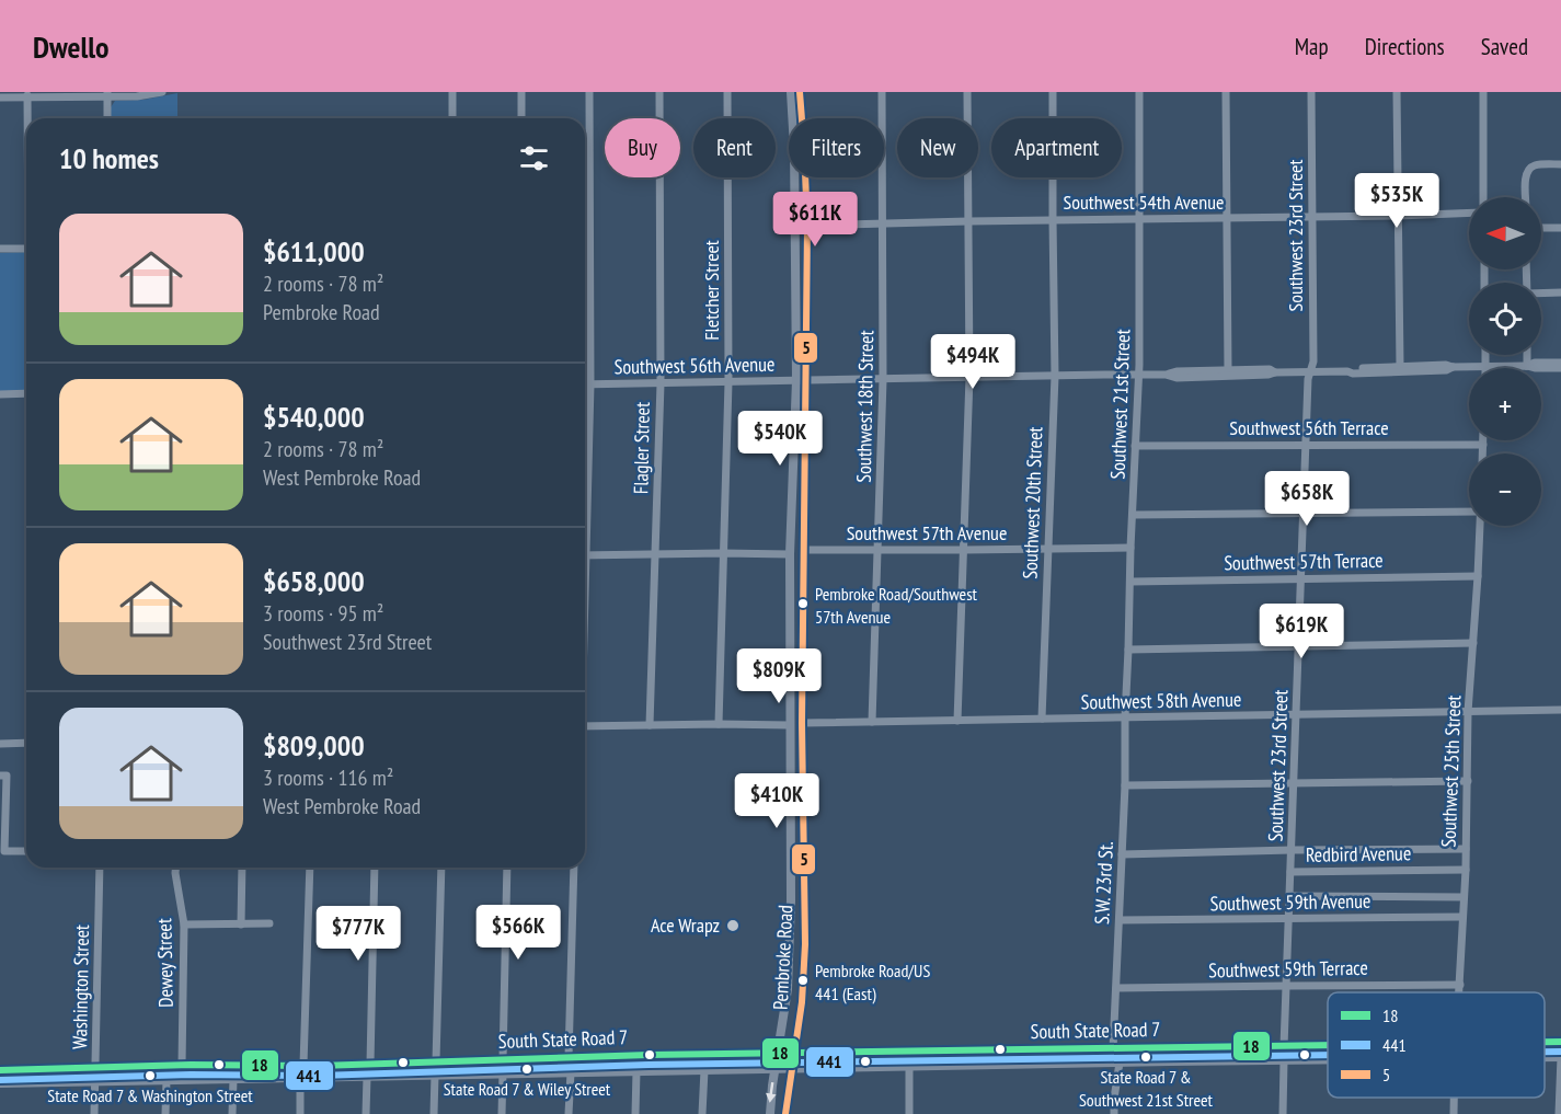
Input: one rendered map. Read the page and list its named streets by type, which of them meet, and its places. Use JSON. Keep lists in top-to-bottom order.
{
  "streets": {
    "main road": ["Pembroke Road", "South State Road 7"],
    "street": [
      "Southwest 54th Avenue",
      "Southwest 23rd Street",
      "Fletcher Street",
      "Southwest 56th Avenue",
      "Southwest 21st Street",
      "Southwest 18th Street",
      "Southwest 56th Terrace",
      "Flagler Street",
      "Southwest 20th Street",
      "Southwest 57th Avenue",
      "Southwest 57th Terrace",
      "Southwest 58th Avenue",
      "Southwest 25th Street",
      "Redbird Avenue",
      "S.W. 23rd St.",
      "Southwest 59th Avenue",
      "Dewey Street",
      "Southwest 59th Terrace",
      "Washington Street"
    ]
  },
  "crossings": [
    ["Southwest 54th Avenue", "Southwest 23rd Street"],
    ["Southwest 54th Avenue", "Southwest 21st Street"],
    ["Southwest 54th Avenue", "Southwest 18th Street"],
    ["Southwest 54th Avenue", "Southwest 20th Street"],
    ["Southwest 23rd Street", "Southwest 56th Avenue"],
    ["Southwest 23rd Street", "Southwest 56th Terrace"],
    ["Southwest 23rd Street", "Southwest 57th Terrace"],
    ["Southwest 23rd Street", "Southwest 58th Avenue"],
    ["Southwest 23rd Street", "Redbird Avenue"],
    ["Southwest 23rd Street", "Southwest 59th Avenue"],
    ["Southwest 23rd Street", "Southwest 59th Terrace"],
    ["Southwest 23rd Street", "South State Road 7"],
    ["Fletcher Street", "Southwest 56th Avenue"],
    ["Southwest 56th Avenue", "Southwest 21st Street"],
    ["Southwest 56th Avenue", "Southwest 18th Street"],
    ["Southwest 56th Avenue", "Flagler Street"],
    ["Southwest 56th Avenue", "Southwest 20th Street"],
    ["Southwest 21st Street", "Southwest 56th Terrace"],
    ["Southwest 21st Street", "Southwest 57th Avenue"],
    ["Southwest 21st Street", "Southwest 57th Terrace"],
    ["Southwest 21st Street", "Southwest 58th Avenue"],
    ["Southwest 21st Street", "S.W. 23rd St."],
    ["Southwest 18th Street", "Southwest 57th Avenue"],
    ["Southwest 18th Street", "Southwest 58th Avenue"],
    ["Southwest 20th Street", "Southwest 57th Avenue"],
    ["Southwest 20th Street", "Southwest 58th Avenue"],
    ["Southwest 57th Terrace", "Southwest 25th Street"],
    ["Southwest 58th Avenue", "Southwest 25th Street"],
    ["Southwest 58th Avenue", "S.W. 23rd St."],
    ["Southwest 58th Avenue", "Pembroke Road"],
    ["Southwest 25th Street", "Redbird Avenue"],
    ["Southwest 25th Street", "Southwest 59th Avenue"],
    ["Southwest 25th Street", "Southwest 59th Terrace"],
    ["S.W. 23rd St.", "Southwest 59th Avenue"],
    ["S.W. 23rd St.", "Southwest 59th Terrace"],
    ["S.W. 23rd St.", "South State Road 7"],
    ["Pembroke Road", "South State Road 7"],
    ["Dewey Street", "South State Road 7"],
    ["Washington Street", "South State Road 7"]
  ],
  "places": [
    "Pembroke Road/Southwest 57th Avenue",
    "Ace Wrapz",
    "Pembroke Road/US 441 (East)",
    "State Road 7 & Southwest 21st Street",
    "State Road 7 & Wiley Street",
    "State Road 7 & Washington Street"
  ],
  "lines": ["transit line 5", "transit line 18", "transit line 441"],
  "legend": ["18", "441", "5"],
  "north": "left",
  "page": {
    "header": "Dwello",
    "nav": ["Map", "Directions", "Saved"],
    "chip": [
      "Buy",
      "Rent",
      "Filters",
      "New",
      "Apartment"
    ],
    "heading": "10 homes",
    "price": [
      "$535K",
      "$611K",
      "$494K",
      "$540K",
      "$658K",
      "$619K",
      "$809K",
      "$410K",
      "$566K",
      "$777K"
    ],
    "map_buttons": ["+", "−"],
    "list": [
      {
        "name": "$611,000",
        "note": "2 rooms · 78 m² · Pembroke Road"
      },
      {
        "name": "$540,000",
        "note": "2 rooms · 78 m² · West Pembroke Road"
      },
      {
        "name": "$658,000",
        "note": "3 rooms · 95 m² · Southwest 23rd Street"
      },
      {
        "name": "$809,000",
        "note": "3 rooms · 116 m² · West Pembroke Road"
      }
    ]
  }
}
